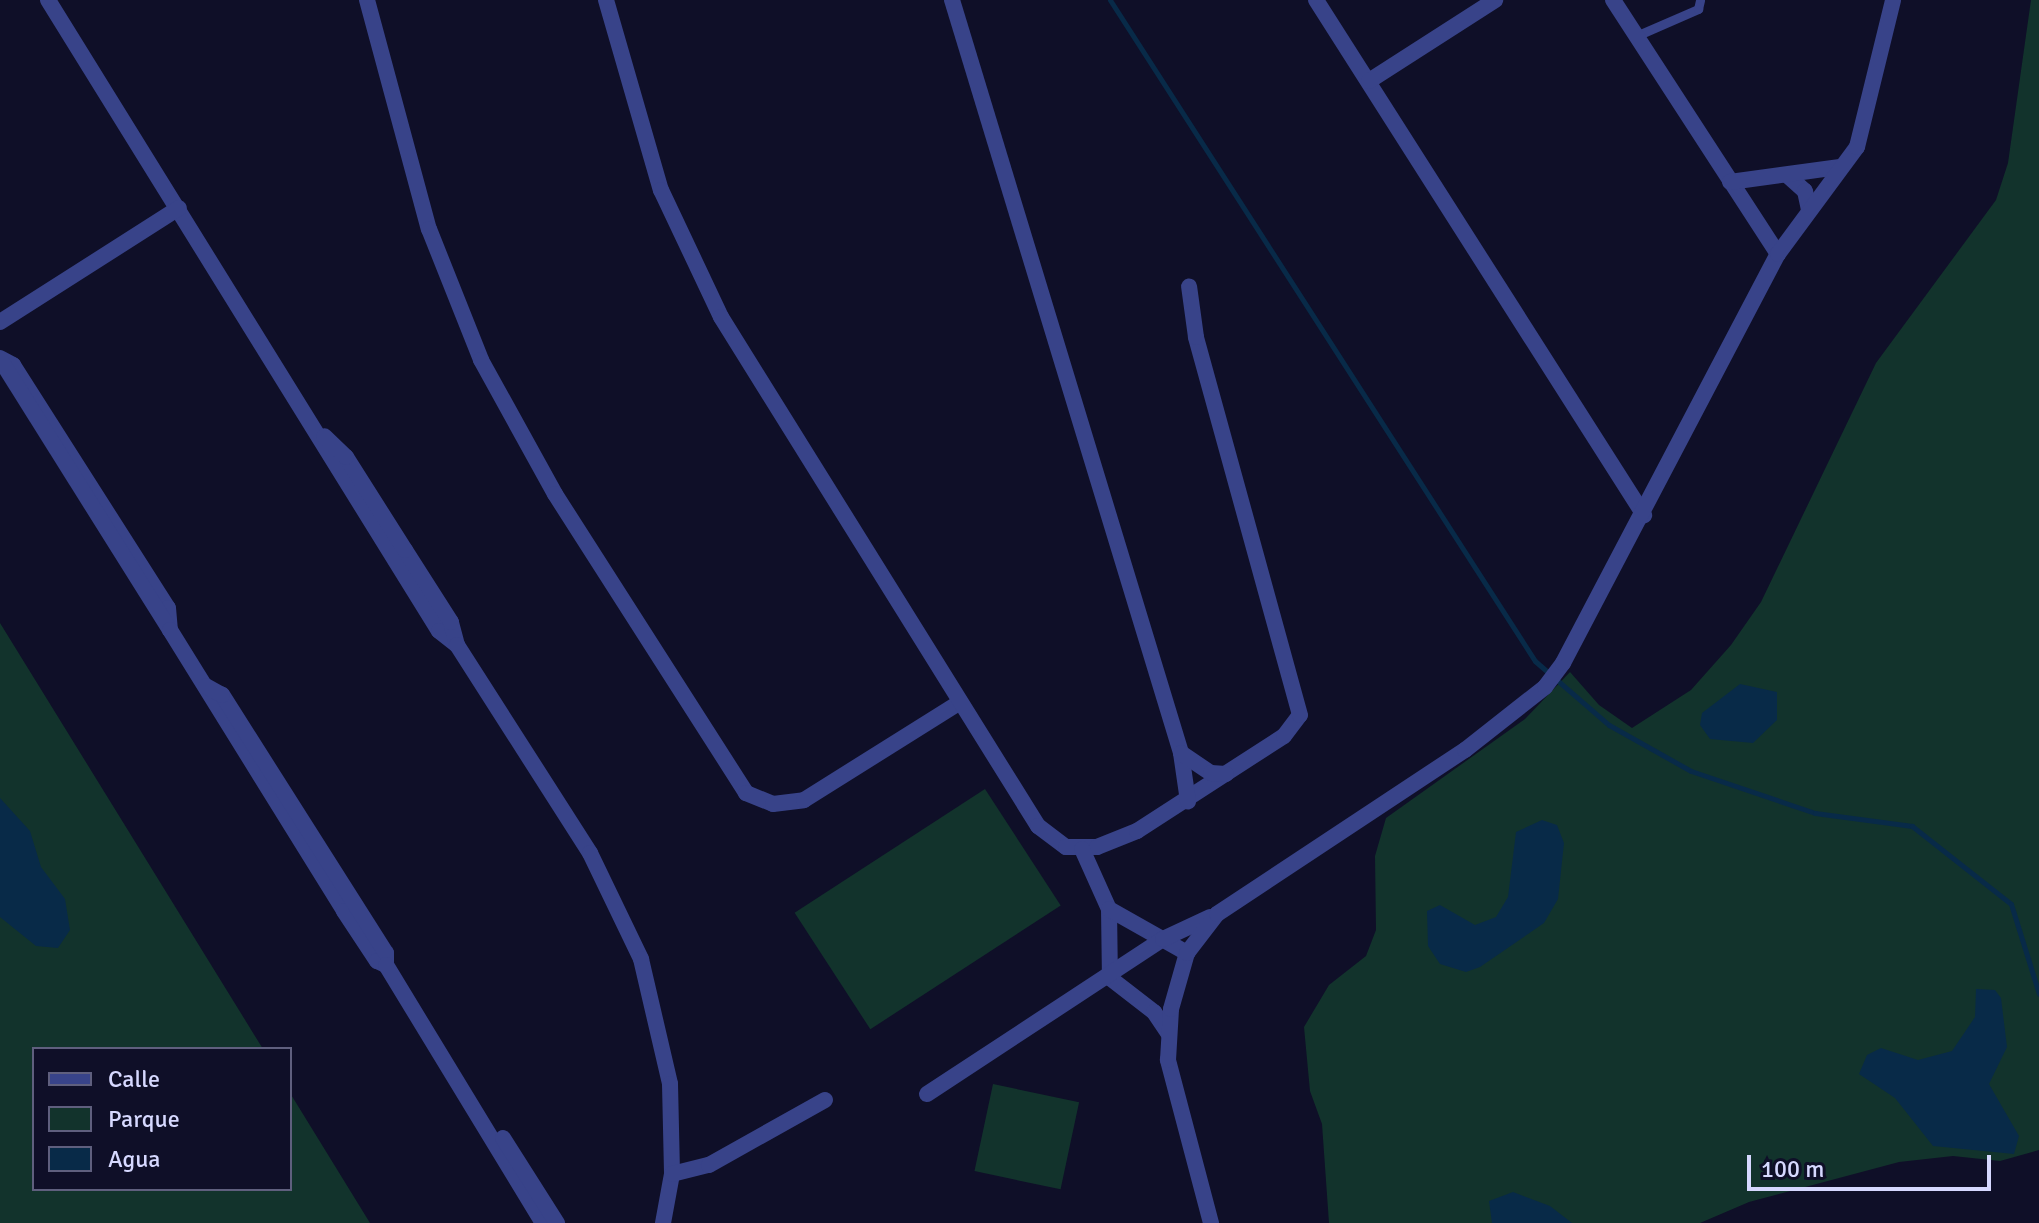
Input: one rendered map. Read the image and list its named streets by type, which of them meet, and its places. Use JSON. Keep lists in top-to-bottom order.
{
  "legend": ["Calle", "Parque", "Agua"],
  "scale_bar": "100 m"
}
